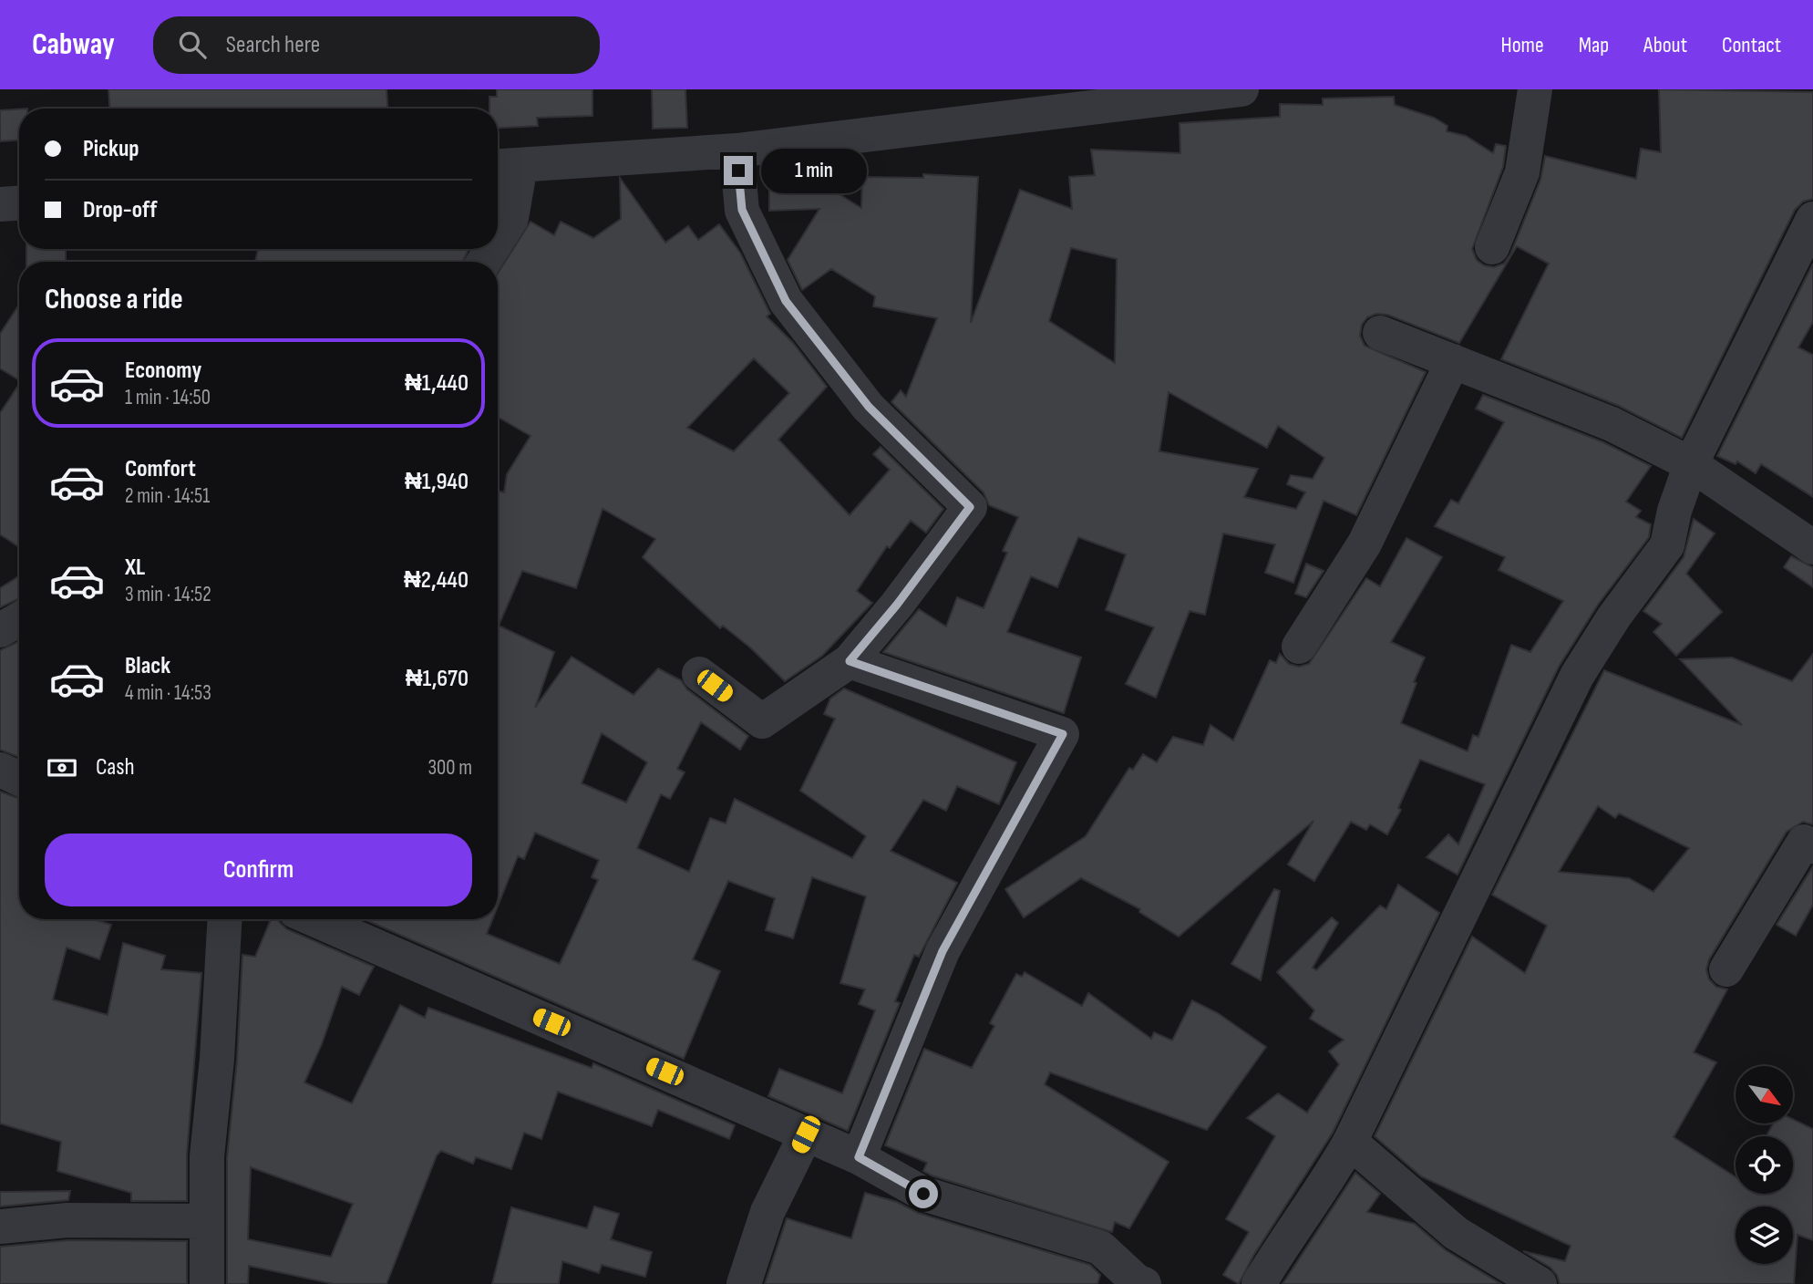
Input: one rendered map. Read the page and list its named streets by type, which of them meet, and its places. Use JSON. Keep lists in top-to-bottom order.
{
  "north": "bottom right",
  "page": {
    "header": "Cabway",
    "search": "Search here",
    "nav": [
      "Home",
      "Map",
      "About",
      "Contact"
    ],
    "banner": ["Pickup", "Drop-off"],
    "bubble": "1 min",
    "heading": "Choose a ride",
    "list": [
      {
        "name": "Economy",
        "note": "1 min · 14:50",
        "value": "₦1,440"
      },
      {
        "name": "Comfort",
        "note": "2 min · 14:51",
        "value": "₦1,940"
      },
      {
        "name": "XL",
        "note": "3 min · 14:52",
        "value": "₦2,440"
      },
      {
        "name": "Black",
        "note": "4 min · 14:53",
        "value": "₦1,670"
      }
    ],
    "pay": ["Cash", "300 m"],
    "buttons": "Confirm"
  }
}
